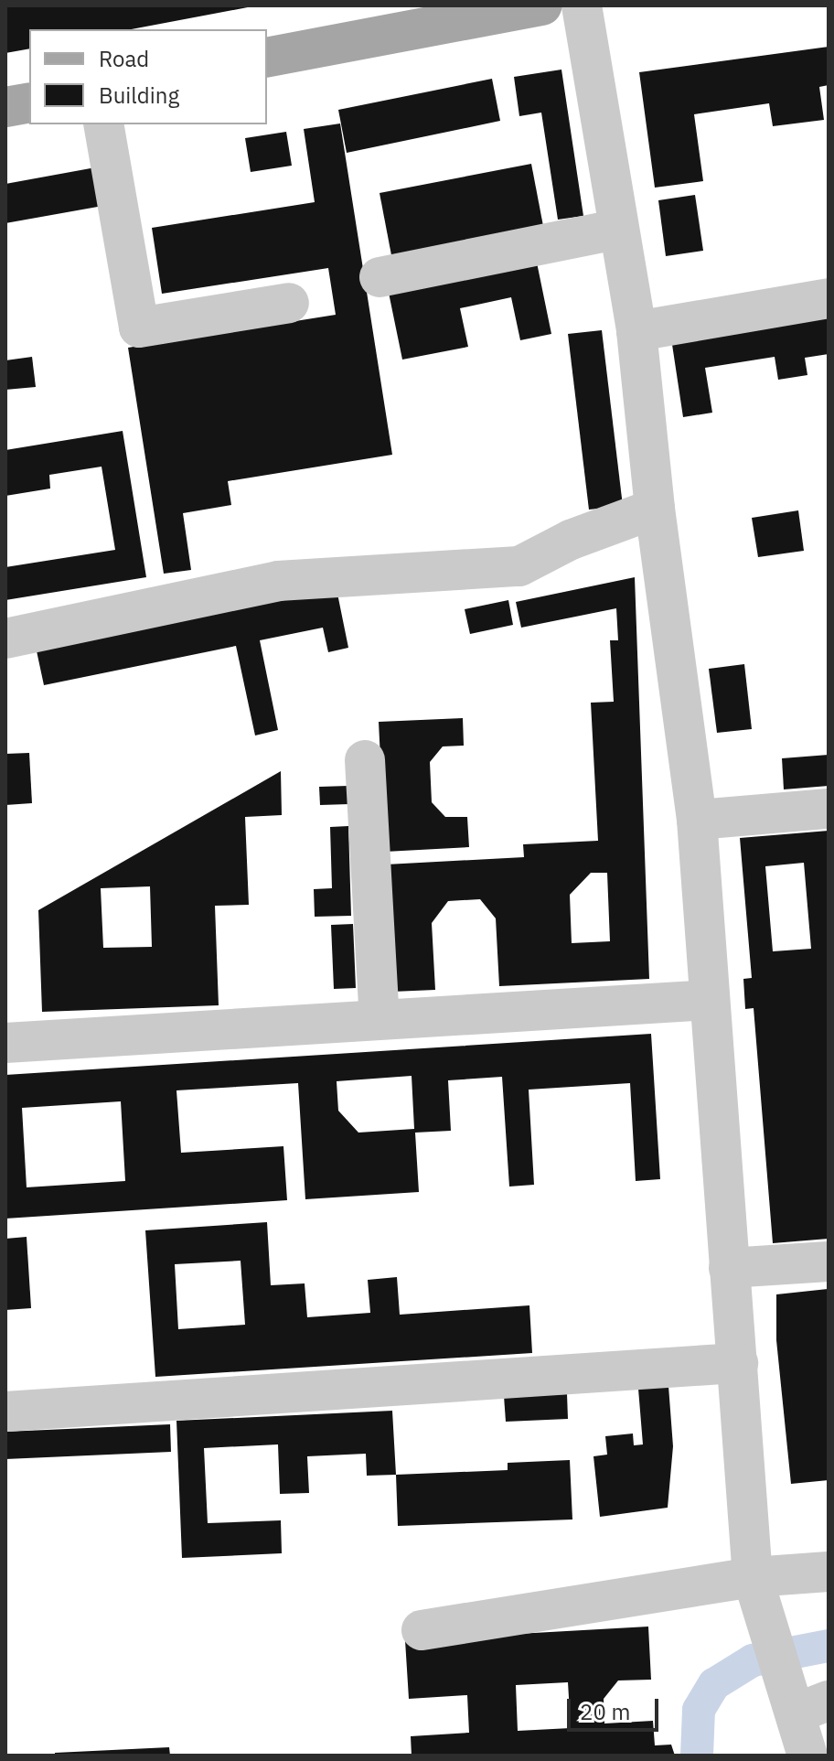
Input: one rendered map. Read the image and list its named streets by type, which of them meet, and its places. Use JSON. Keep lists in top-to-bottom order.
{
  "legend": ["Road", "Building"],
  "scale_bar": "20 m"
}
